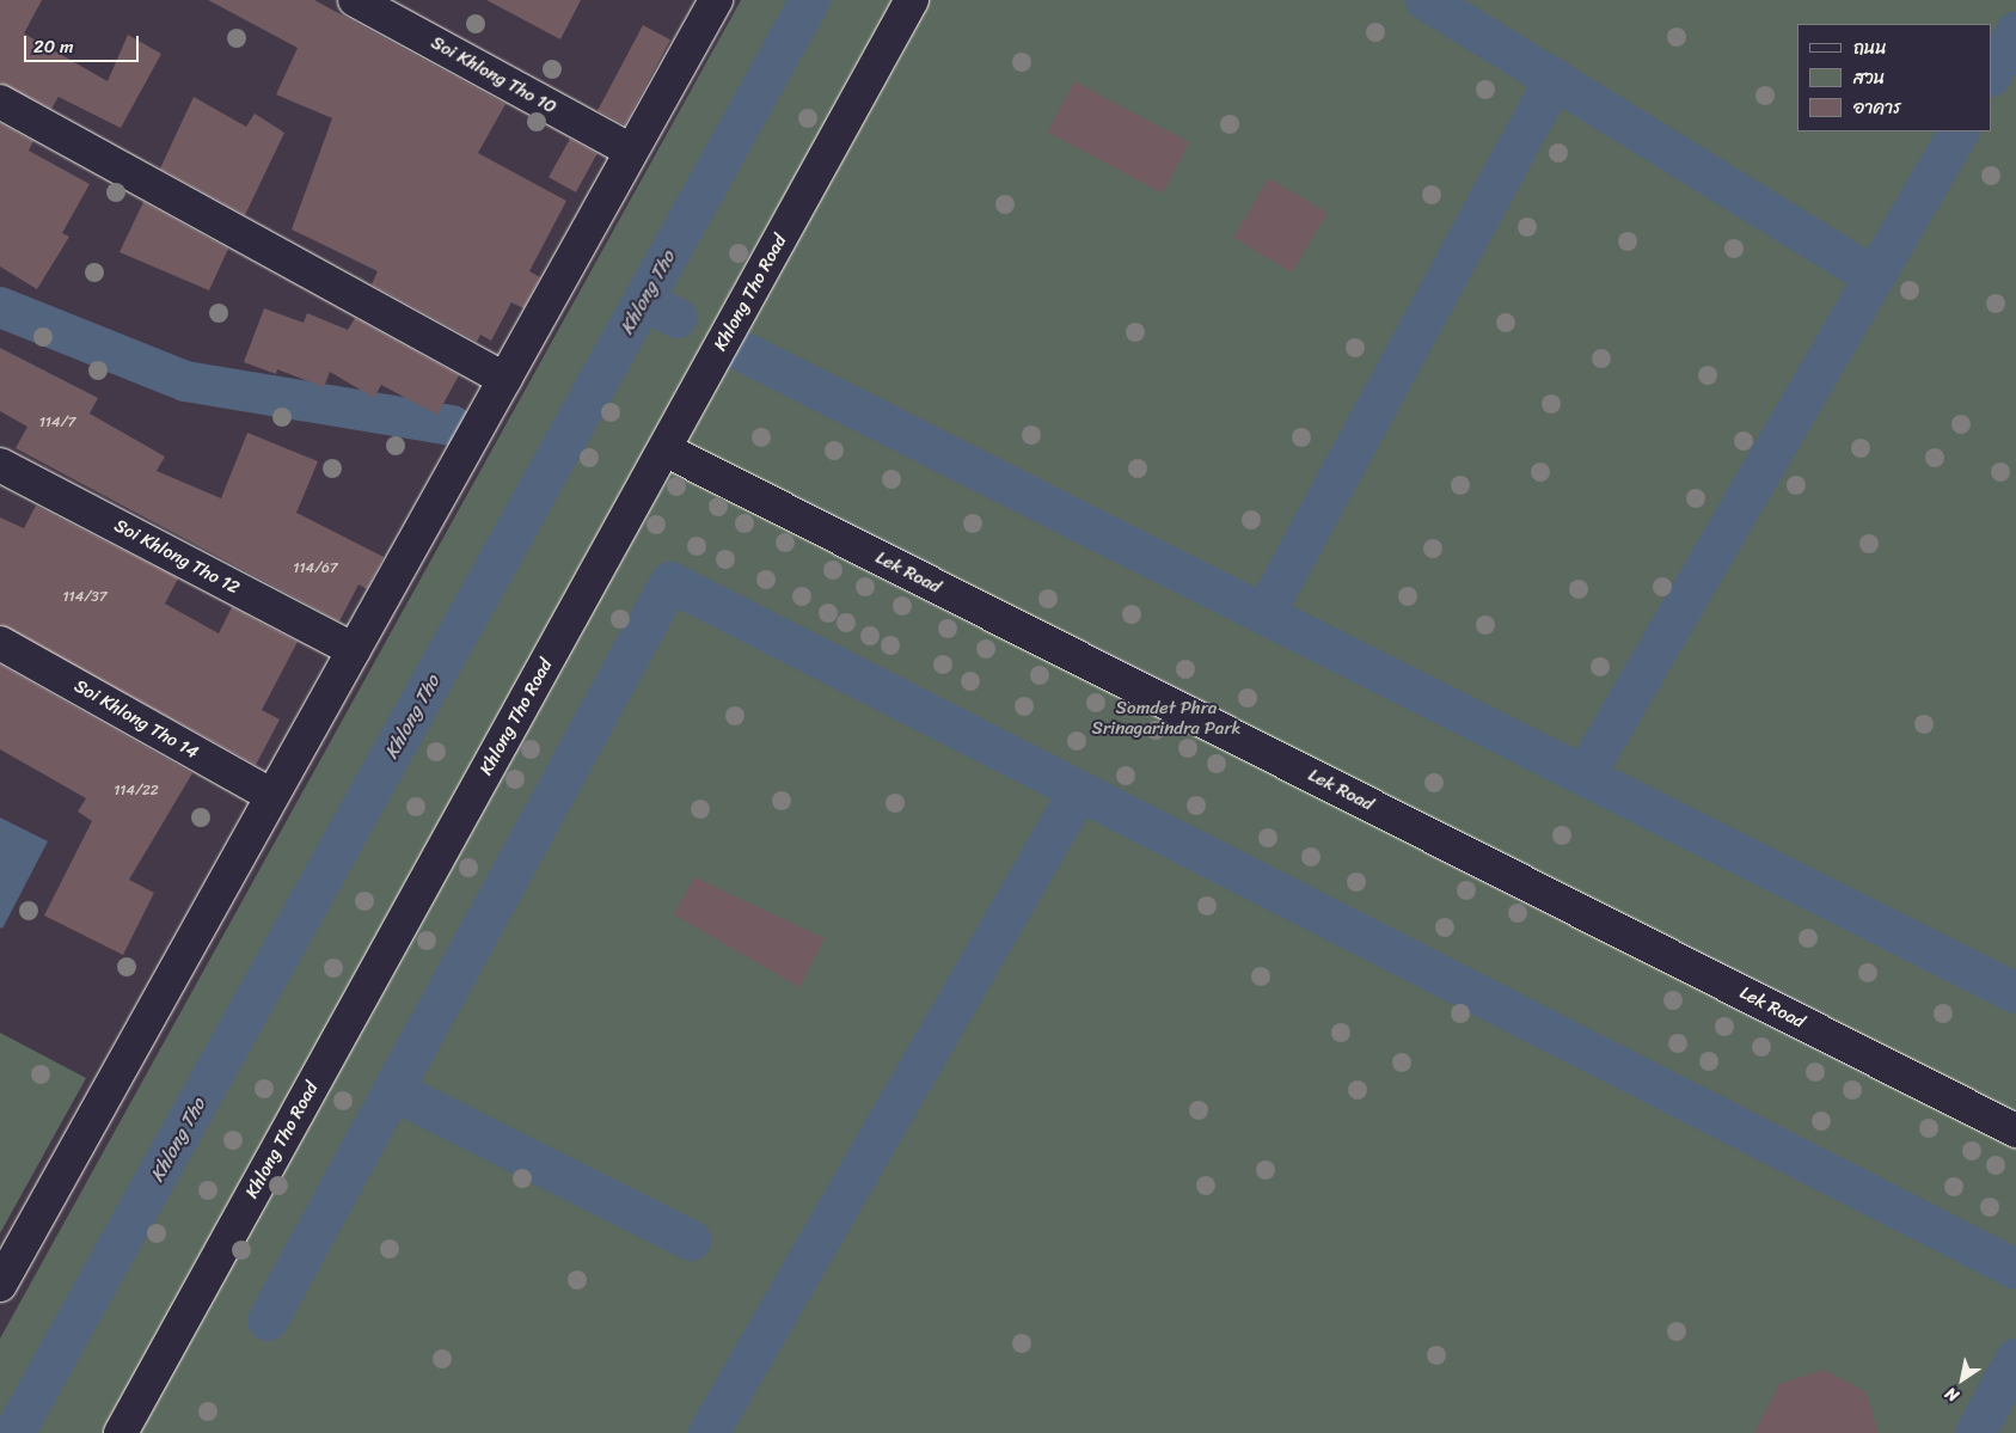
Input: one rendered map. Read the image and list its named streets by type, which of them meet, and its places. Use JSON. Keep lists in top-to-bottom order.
{
  "streets": {
    "street": [
      "Soi Khlong Tho 10",
      "Khlong Tho Road",
      "Soi Khlong Tho 12",
      "Lek Road",
      "Soi Khlong Tho 14"
    ]
  },
  "crossings": [
    ["Khlong Tho Road", "Lek Road"]
  ],
  "water": ["Khlong Tho"],
  "parks": ["Somdet Phra Srinagarindra Park"],
  "house_numbers": [
    "114/7",
    "114/67",
    "114/37",
    "114/22"
  ],
  "legend": ["ถนน", "สวน", "อาคาร"],
  "scale_bar": "20 m",
  "north": "bottom left"
}
